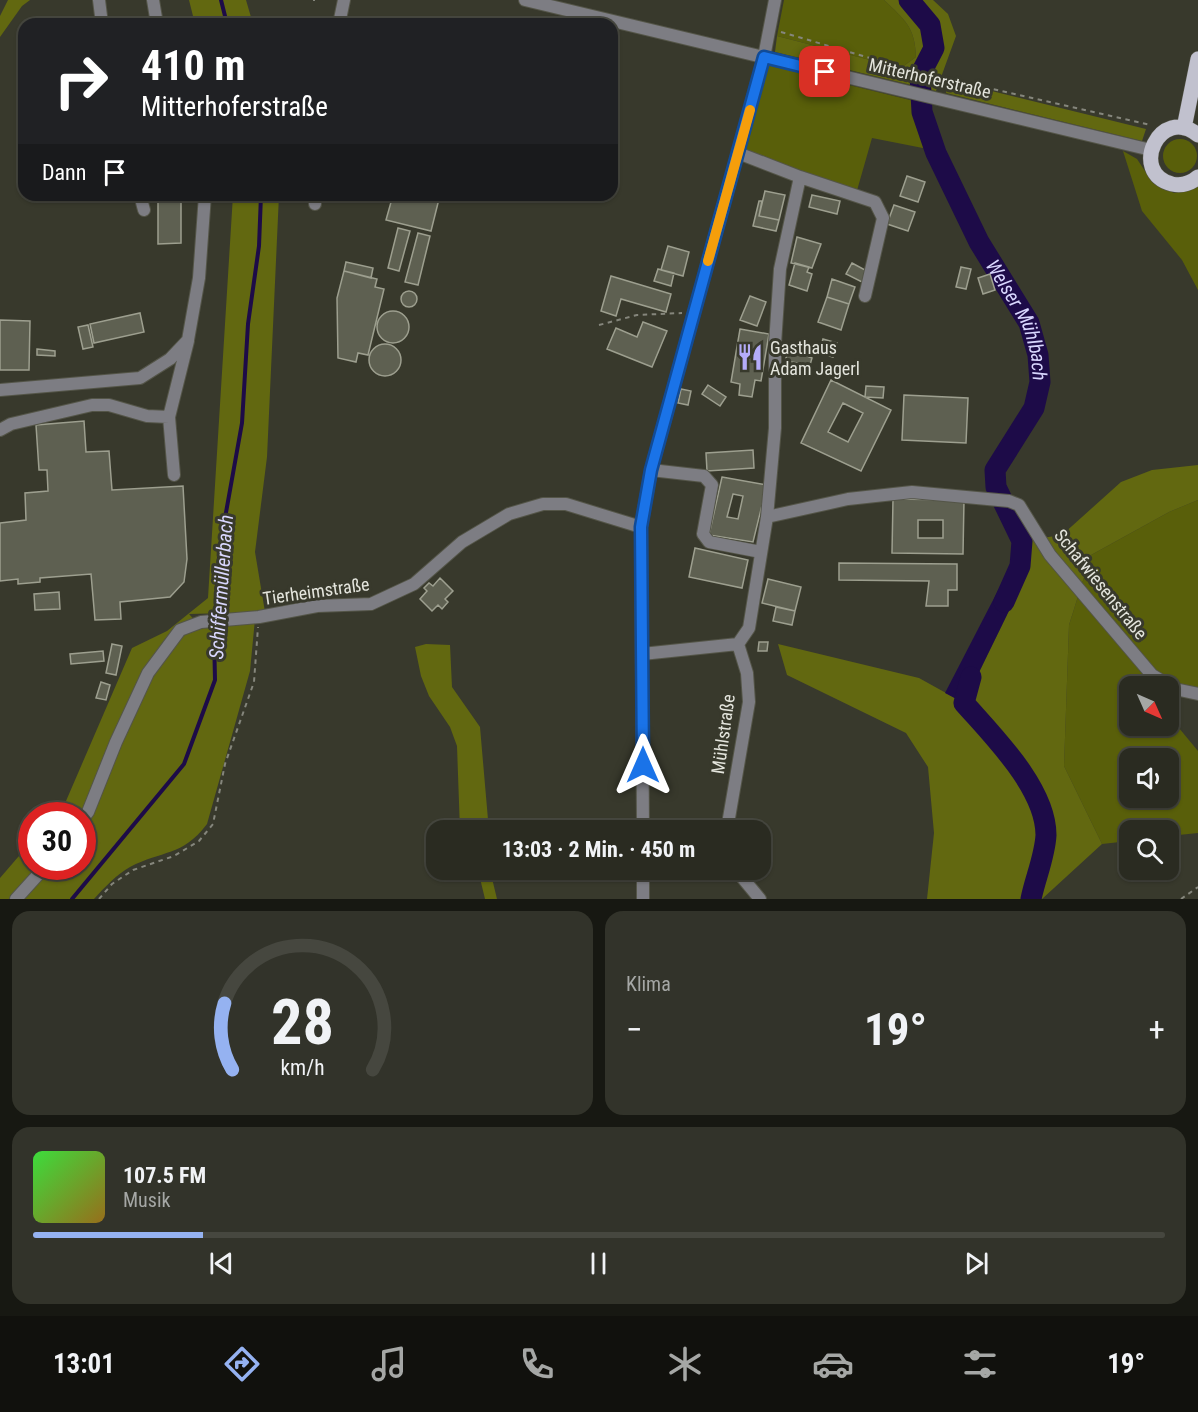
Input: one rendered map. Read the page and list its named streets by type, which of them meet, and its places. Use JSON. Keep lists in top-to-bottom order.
{
  "streets": {
    "street": [
      "Mitterhoferstraße",
      "Schafwiesenstraße",
      "Tierheimstraße",
      "Mühlstraße"
    ]
  },
  "water": ["Welser Mühlbach", "Schiffermüllerbach"],
  "places": {
    "restaurant": ["Gasthaus Adam Jagerl"]
  },
  "north": "bottom right",
  "page": {
    "turn": ["410 m", "Mitterhoferstraße"],
    "then": "Dann",
    "limit": "30",
    "trip": "13:03 · 2 Min. · 450 m",
    "tile": "Klima",
    "heat": ["−", "19°", "+"],
    "song": ["107.5 FM", "Musik"],
    "tabs": ["13:01", "19°"],
    "gauge": ["28", "km/h"]
  }
}
